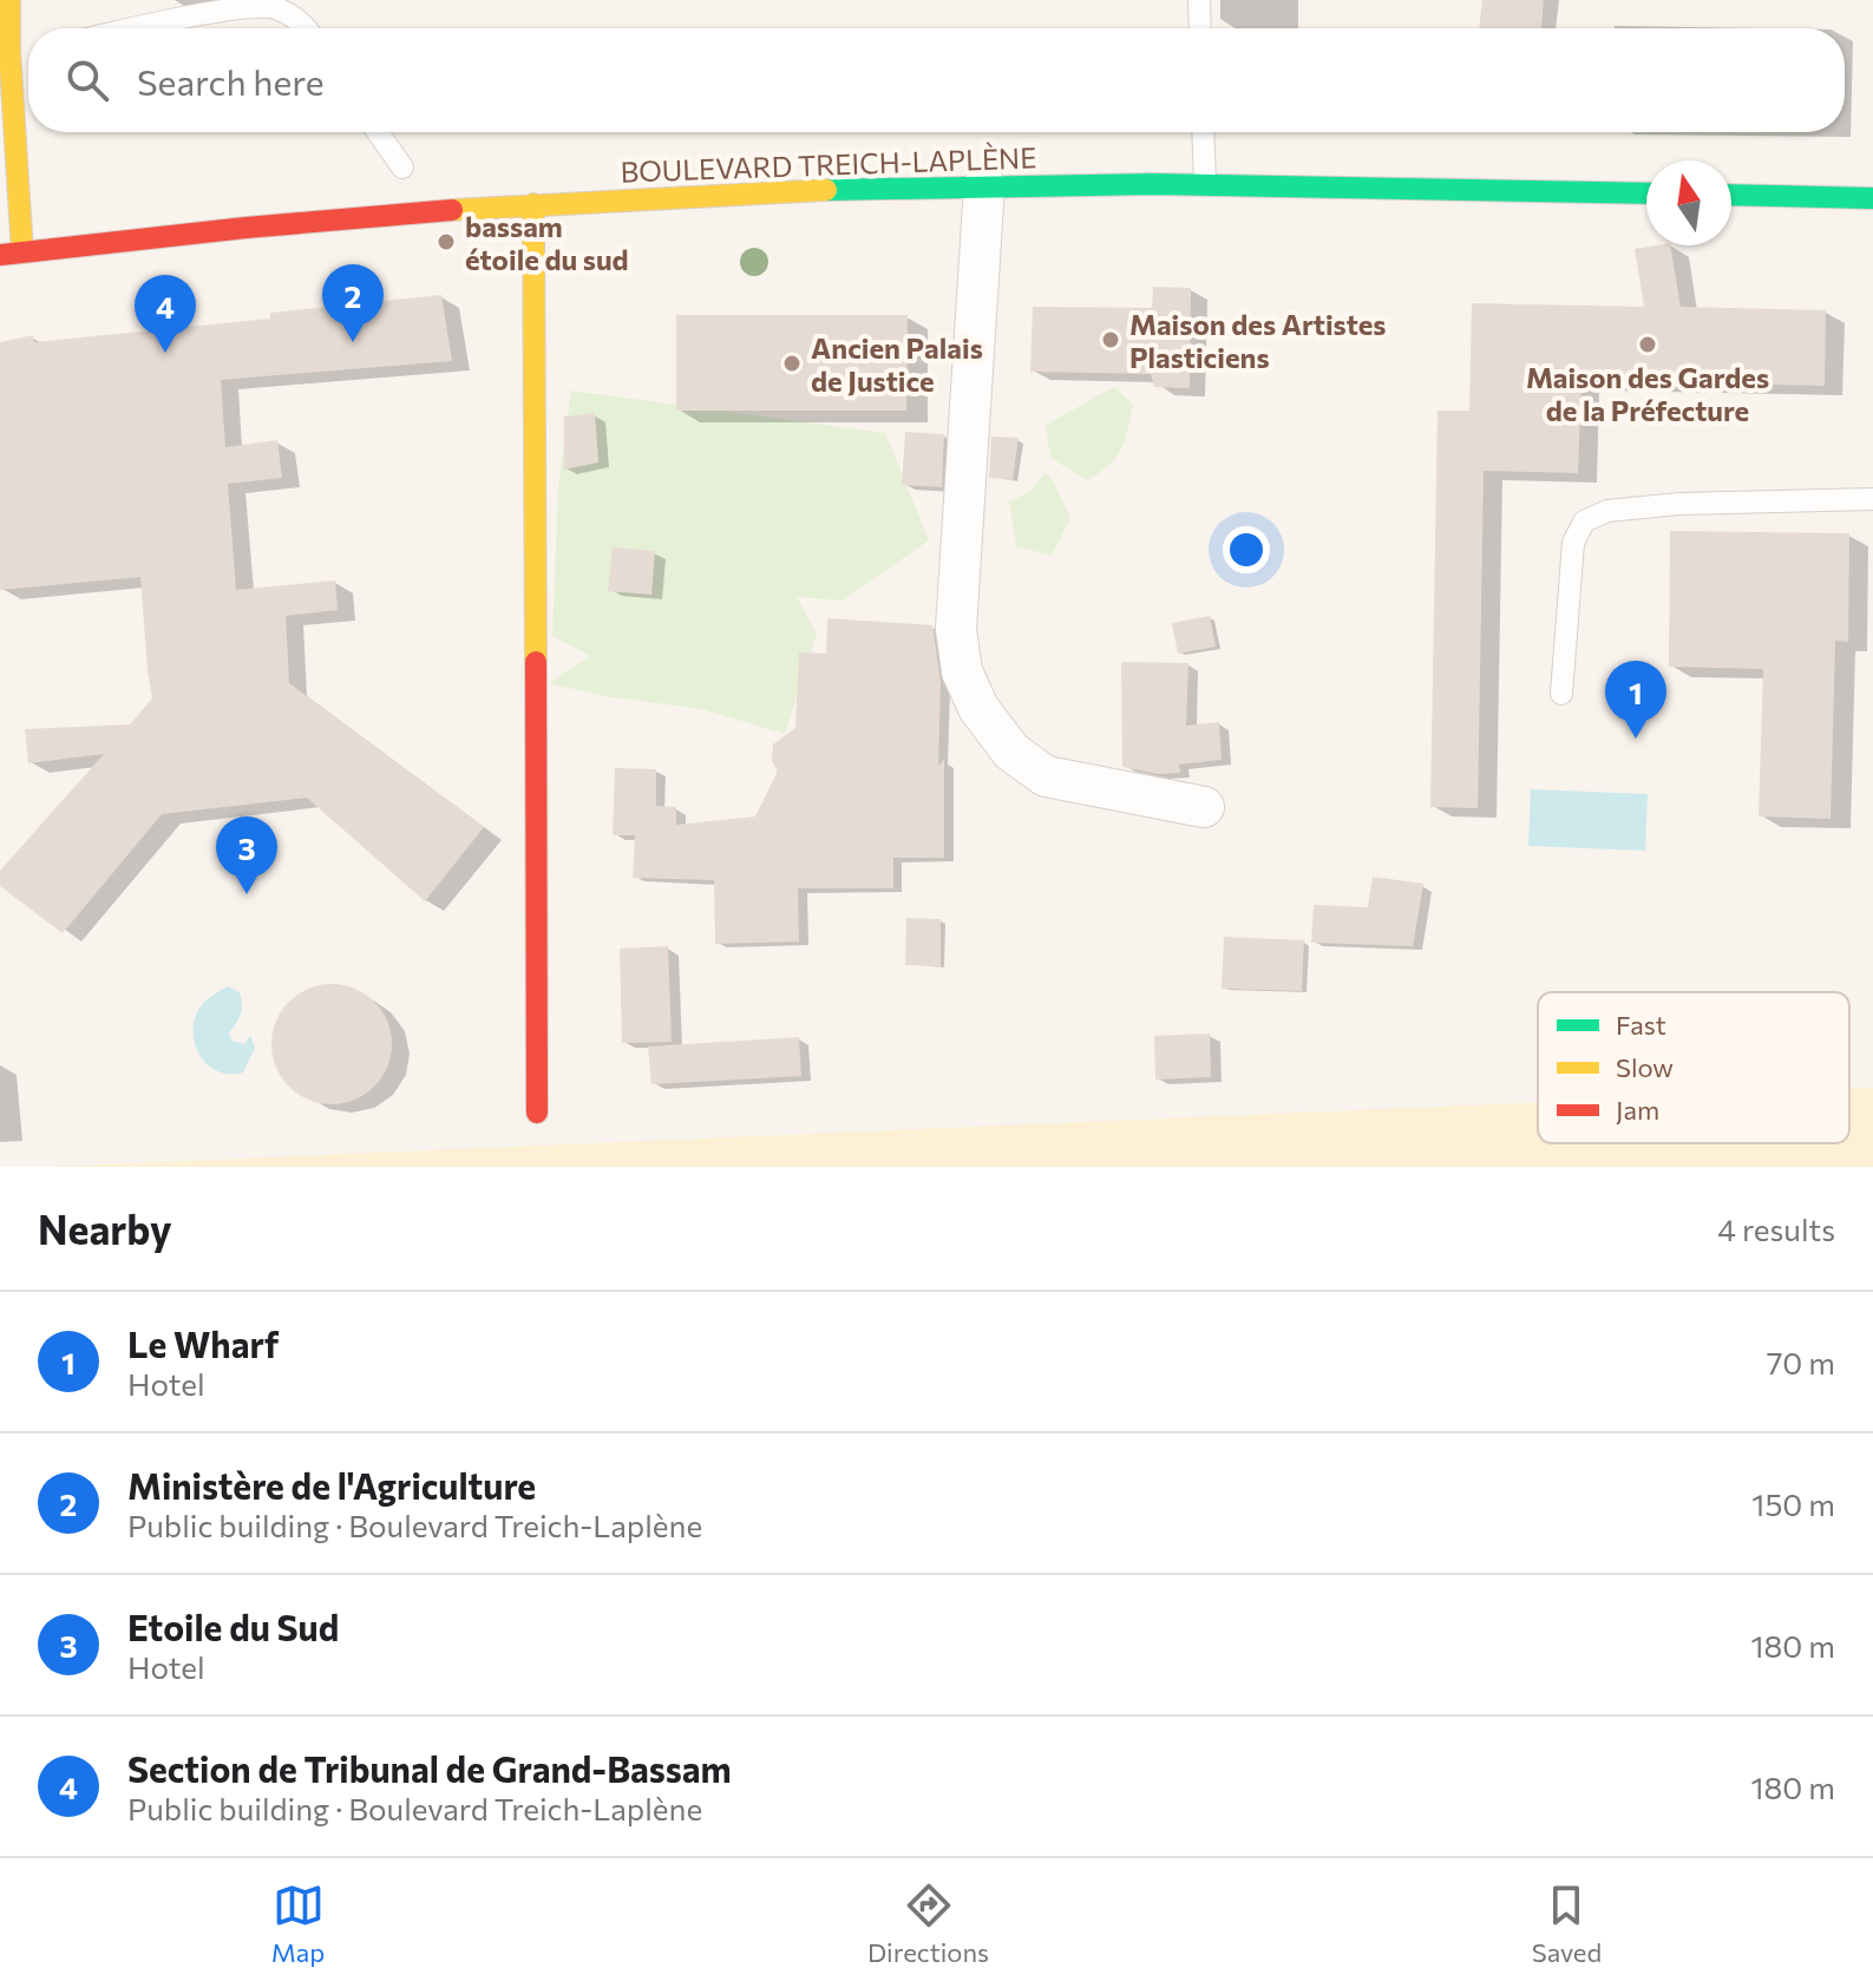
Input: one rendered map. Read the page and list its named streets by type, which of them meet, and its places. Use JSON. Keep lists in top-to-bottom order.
{
  "streets": {
    "street": ["BOULEVARD TREICH-LAPLÈNE"]
  },
  "places": [
    "bassam étoile du sud",
    "Maison des Artistes Plasticiens",
    "Maison des Gardes de la Préfecture",
    "Ancien Palais de Justice"
  ],
  "legend": ["Fast", "Slow", "Jam"],
  "north": "top",
  "page": {
    "search": "Search here",
    "pins": [
      "2",
      "4",
      "1",
      "3"
    ],
    "heading": ["Nearby", "4 results"],
    "list": [
      {
        "mark": "1",
        "name": "Le Wharf",
        "note": "Hotel",
        "value": "70 m"
      },
      {
        "mark": "2",
        "name": "Ministère de l'Agriculture",
        "note": "Public building · Boulevard Treich-Laplène",
        "value": "150 m"
      },
      {
        "mark": "3",
        "name": "Etoile du Sud",
        "note": "Hotel",
        "value": "180 m"
      },
      {
        "mark": "4",
        "name": "Section de Tribunal de Grand-Bassam",
        "note": "Public building · Boulevard Treich-Laplène",
        "value": "180 m"
      }
    ],
    "nav": ["Map", "Directions", "Saved"]
  }
}
